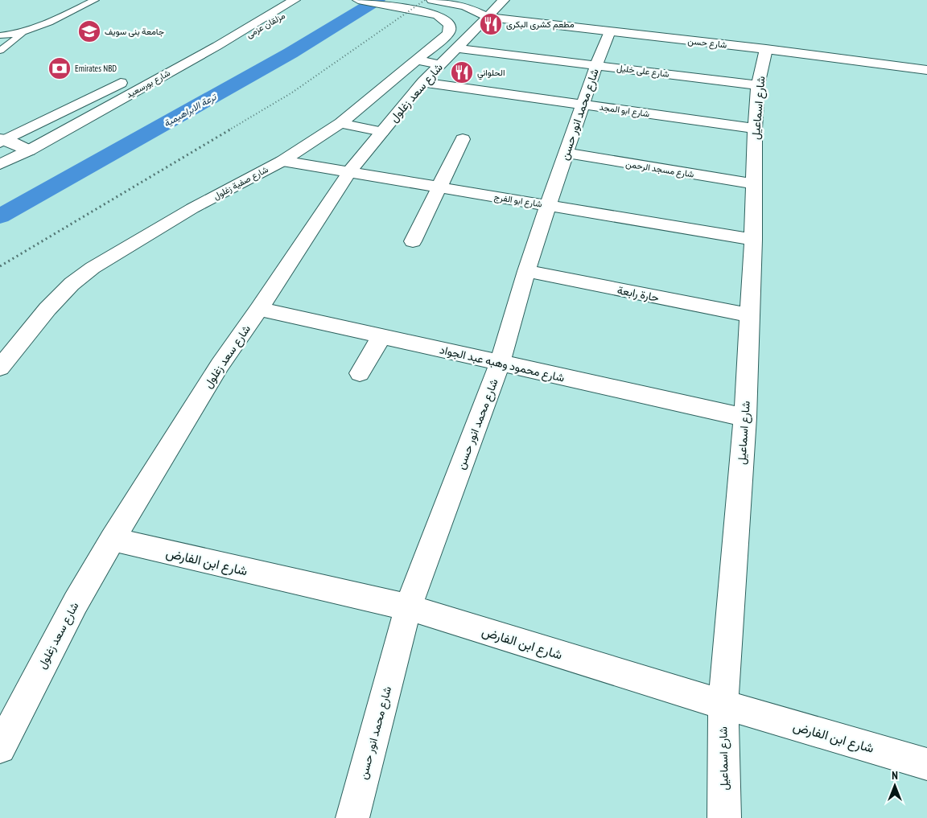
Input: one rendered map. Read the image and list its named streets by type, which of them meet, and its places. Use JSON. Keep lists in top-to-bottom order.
{
  "streets": {
    "street": [
      "شارع حسن",
      "شارع على خليل",
      "شارع بورسعيد",
      "شارع سعد زغلول",
      "شارع اسماعيل",
      "شارع ابو المجد",
      "شارع محمد انور حسن",
      "شارع مسجد الرحمن",
      "شارع صفية زغلول",
      "شارع ابو الفرج",
      "حارة رابعة",
      "شارع محمود وهبه عبد الجواد",
      "شارع ابن الفارض"
    ]
  },
  "crossings": [
    ["شارع حسن", "شارع سعد زغلول"],
    ["شارع حسن", "شارع اسماعيل"],
    ["شارع حسن", "شارع محمد انور حسن"],
    ["شارع على خليل", "شارع سعد زغلول"],
    ["شارع على خليل", "شارع اسماعيل"],
    ["شارع على خليل", "شارع محمد انور حسن"],
    ["شارع سعد زغلول", "شارع ابو المجد"],
    ["شارع سعد زغلول", "شارع ابو الفرج"],
    ["شارع سعد زغلول", "شارع محمود وهبه عبد الجواد"],
    ["شارع سعد زغلول", "شارع ابن الفارض"],
    ["شارع اسماعيل", "شارع ابو المجد"],
    ["شارع اسماعيل", "شارع مسجد الرحمن"],
    ["شارع اسماعيل", "شارع ابو الفرج"],
    ["شارع اسماعيل", "حارة رابعة"],
    ["شارع اسماعيل", "شارع محمود وهبه عبد الجواد"],
    ["شارع اسماعيل", "شارع ابن الفارض"],
    ["شارع ابو المجد", "شارع محمد انور حسن"],
    ["شارع محمد انور حسن", "شارع مسجد الرحمن"],
    ["شارع محمد انور حسن", "شارع ابو الفرج"],
    ["شارع محمد انور حسن", "حارة رابعة"],
    ["شارع محمد انور حسن", "شارع محمود وهبه عبد الجواد"],
    ["شارع محمد انور حسن", "شارع ابن الفارض"],
    ["شارع صفية زغلول", "شارع ابو الفرج"]
  ],
  "water": ["ترعة الابراهيمية"],
  "places": {
    "restaurant": ["مطعم كشرى البكرى", "الحلواني"],
    "school or university": ["جامعة بنى سويف"],
    "bank": ["Emirates NBD"]
  },
  "north": "top"
}
